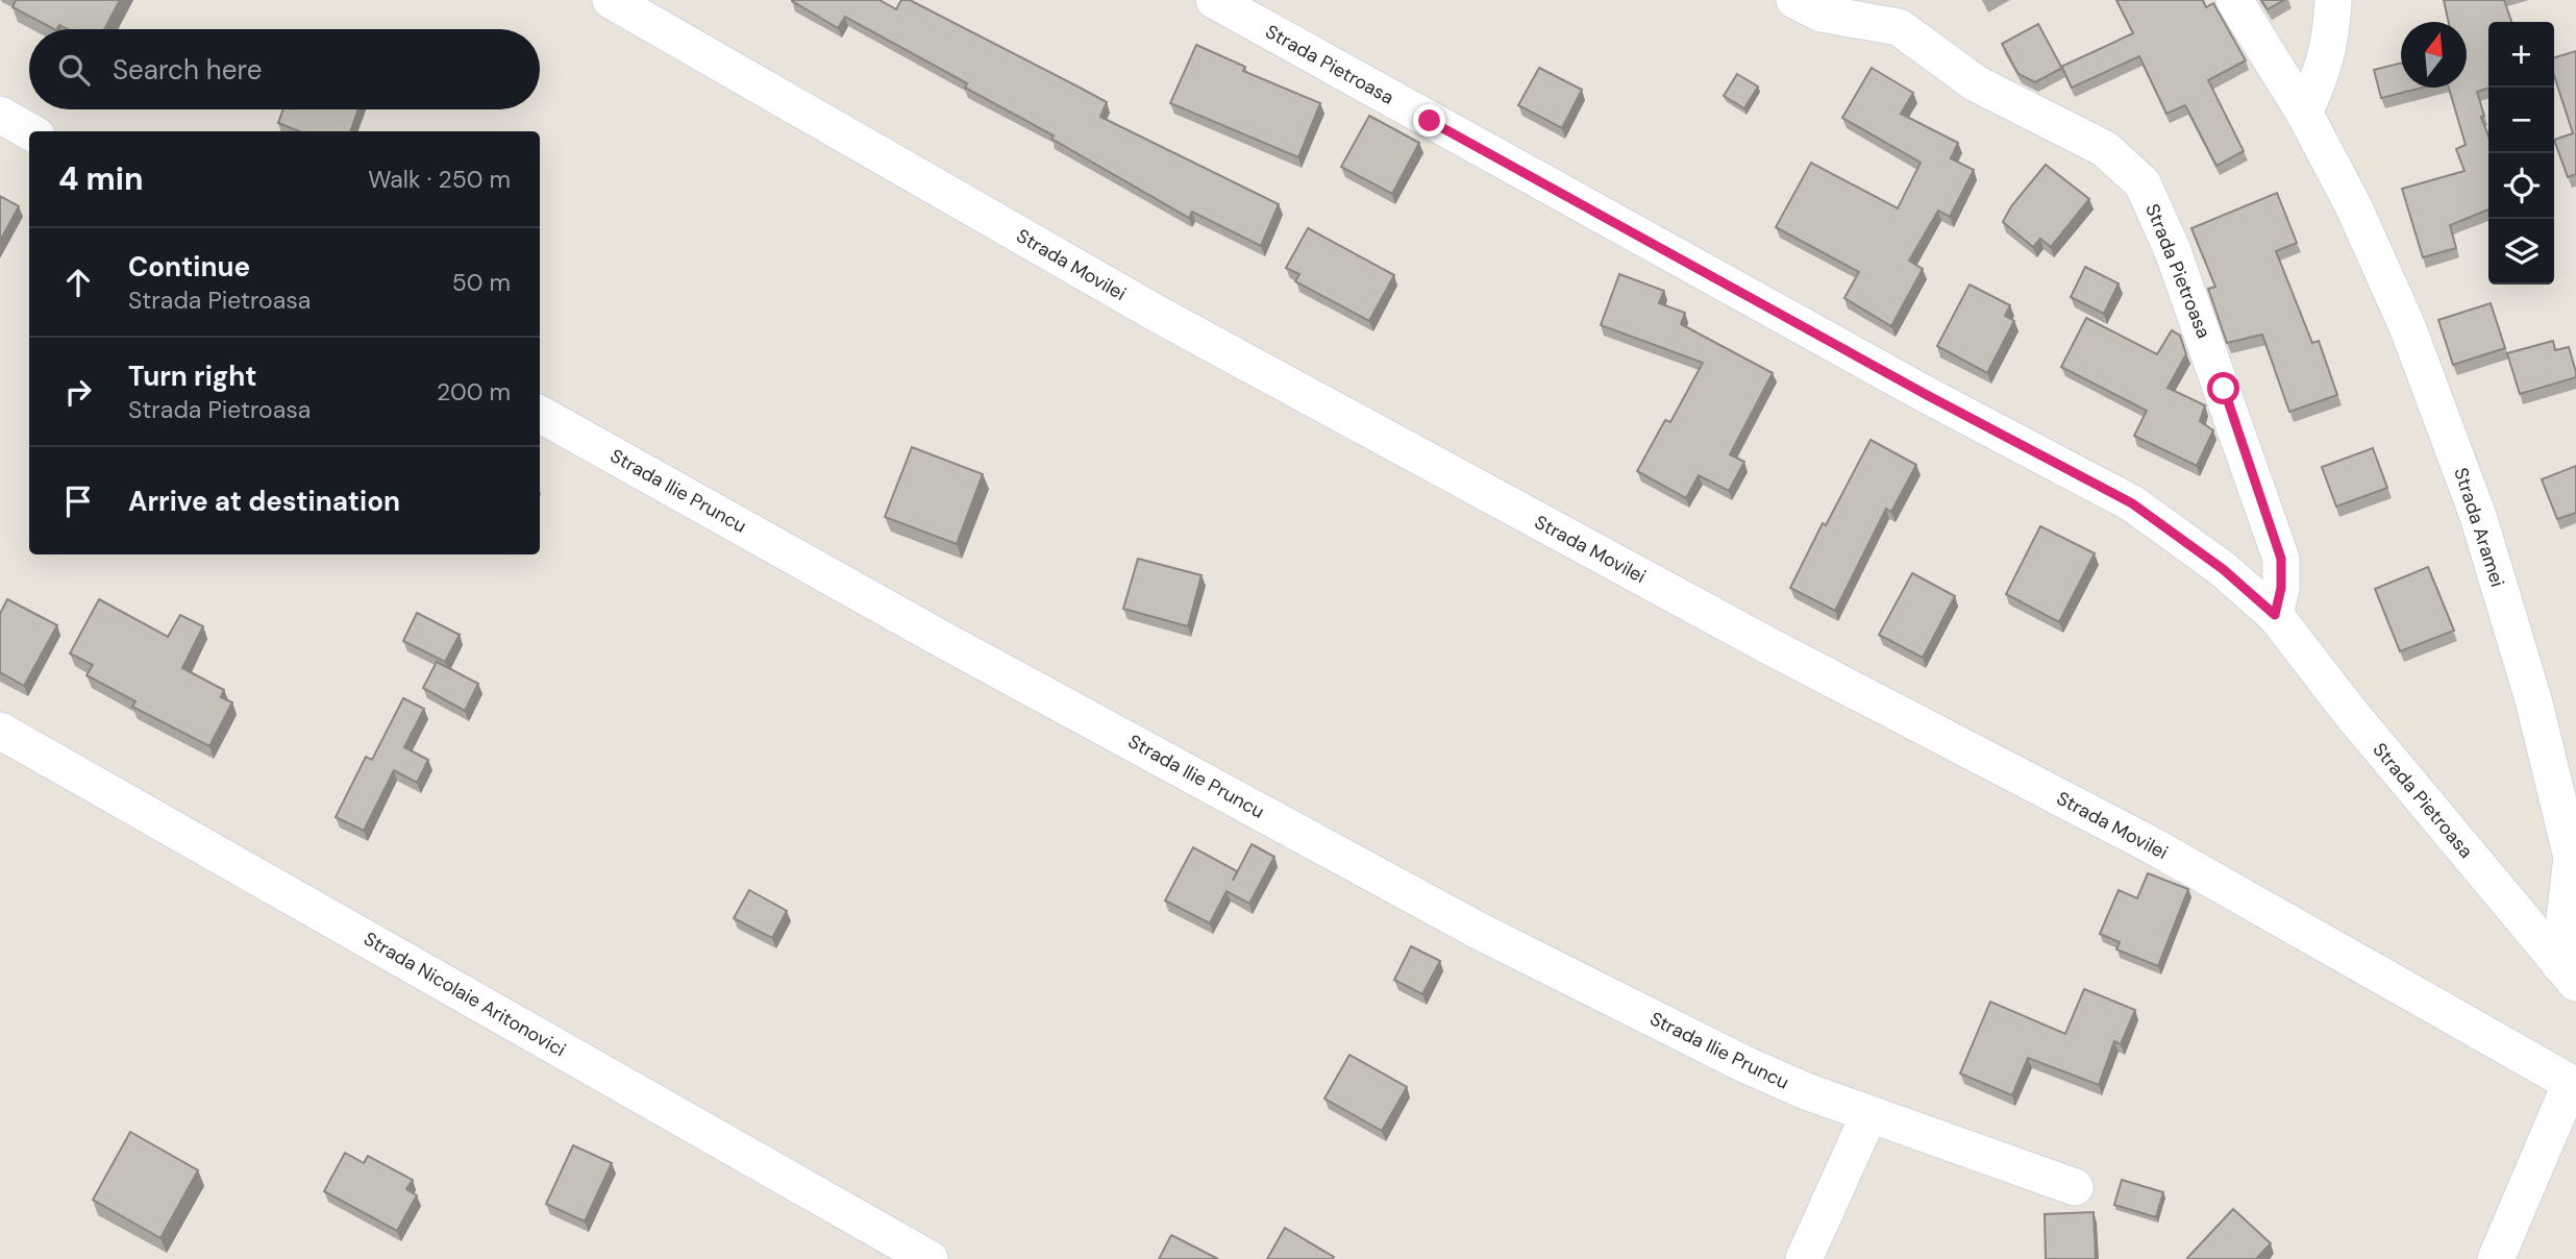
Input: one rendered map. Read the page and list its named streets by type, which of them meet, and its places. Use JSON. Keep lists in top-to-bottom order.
{
  "streets": {
    "street": [
      "Strada Pietroasa",
      "Strada Movilei",
      "Strada Ilie Pruncu",
      "Strada Aramei",
      "Strada Nicolaie Aritonovici"
    ]
  },
  "crossings": [
    ["Strada Pietroasa", "Strada Aramei"]
  ],
  "north": "top",
  "page": {
    "map_buttons": ["+", "−"],
    "search": "Search here",
    "heading": ["4 min", "Walk · 250 m"],
    "list": [
      ["Continue", "Strada Pietroasa", "50 m"],
      ["Turn right", "Strada Pietroasa", "200 m"],
      "Arrive at destination"
    ]
  }
}
